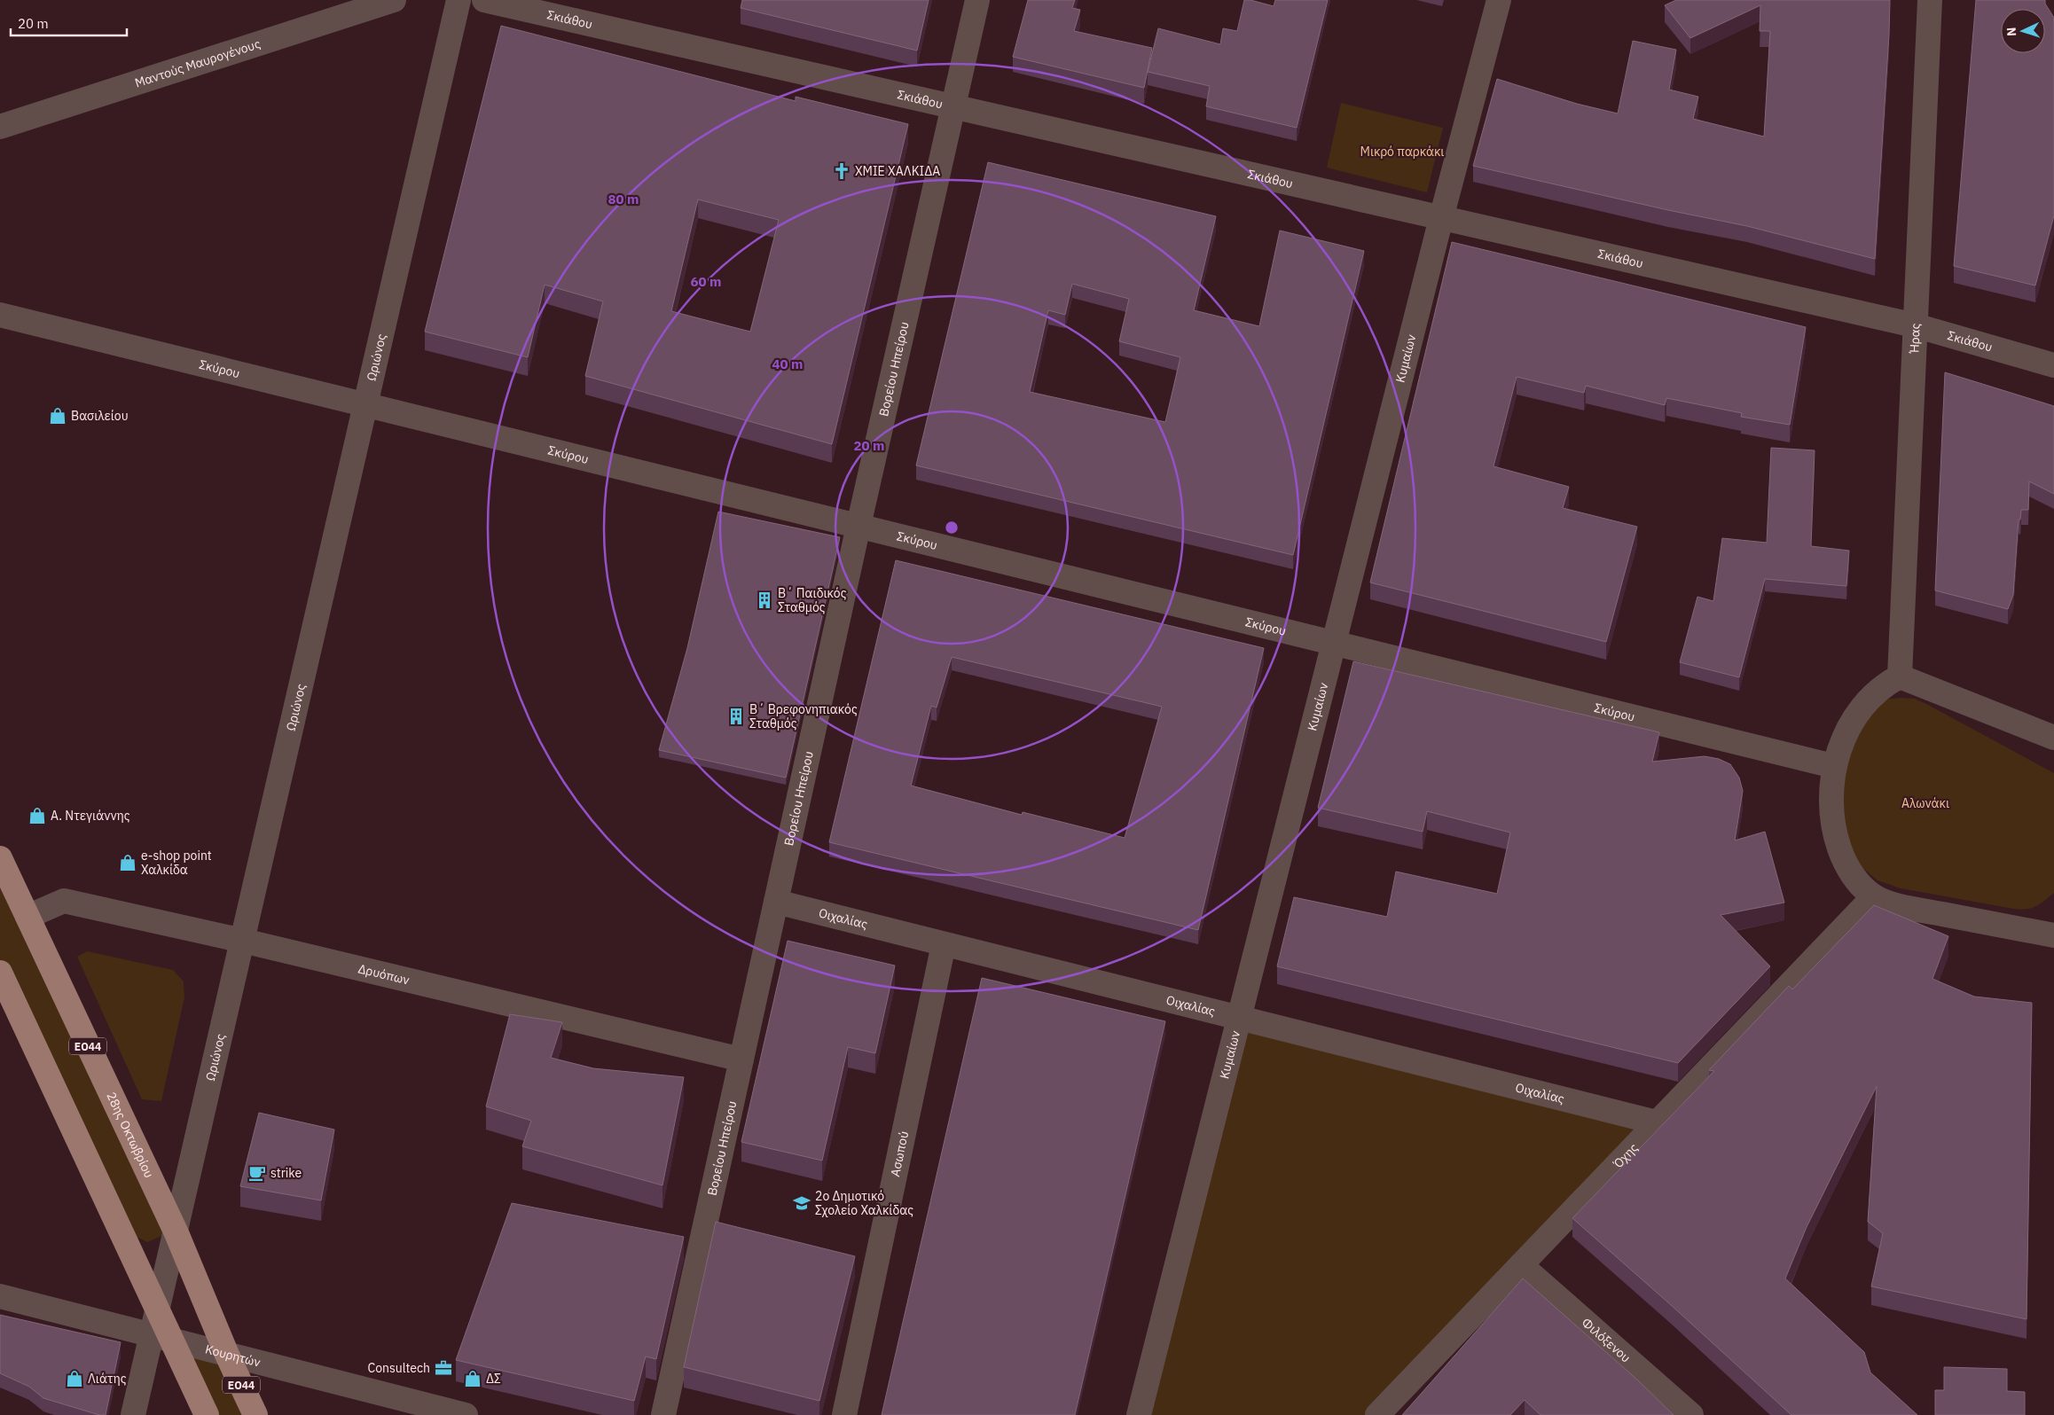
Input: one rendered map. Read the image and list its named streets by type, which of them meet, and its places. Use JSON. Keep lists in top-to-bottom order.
{
  "streets": {
    "main road": ["ΕΟ44", "28ης Οκτωβρίου"],
    "street": [
      "Σκιάθου",
      "Μαντούς Μαυρογένους",
      "Ήρας",
      "Ωριώνος",
      "Κυμαίων",
      "Σκύρου",
      "Βορείου Ηπείρου",
      "Οιχαλίας",
      "Δρυόπων",
      "Ασωπού",
      "Όχης",
      "Φιλόξενου",
      "Κουρητών"
    ]
  },
  "crossings": [
    ["Σκιάθου", "Ήρας"],
    ["Σκιάθου", "Κυμαίων"],
    ["Σκιάθου", "Βορείου Ηπείρου"],
    ["Ωριώνος", "Σκύρου"],
    ["Ωριώνος", "Δρυόπων"],
    ["Ωριώνος", "28ης Οκτωβρίου"],
    ["Κυμαίων", "Σκύρου"],
    ["Κυμαίων", "Οιχαλίας"],
    ["Σκύρου", "Βορείου Ηπείρου"],
    ["Βορείου Ηπείρου", "Οιχαλίας"],
    ["Βορείου Ηπείρου", "Δρυόπων"],
    ["Οιχαλίας", "Ασωπού"],
    ["Οιχαλίας", "Όχης"],
    ["Δρυόπων", "28ης Οκτωβρίου"],
    ["28ης Οκτωβρίου", "Κουρητών"],
    ["Όχης", "Φιλόξενου"]
  ],
  "parks": ["Μικρό παρκάκι", "Αλωνάκι"],
  "places": {
    "church": ["ΧΜΙΕ ΧΑΛΚΙΔΑ"],
    "shop": [
      "Βασιλείου",
      "Α. Ντεγιάννης",
      "e-shop point Χαλκίδα",
      "Λιάτης",
      "ΔΣ"
    ],
    "building": ["Β΄ Παιδικός Σταθμός", "Β΄ Βρεφονηπιακός Σταθμός"],
    "cafe": ["strike"],
    "school or university": ["2ο Δημοτικό Σχολείο Χαλκίδας"],
    "office": ["Consultech"]
  },
  "scale_bar": "20 m",
  "north": "left",
  "rings": [
    "80 m",
    "60 m",
    "40 m",
    "20 m"
  ]
}
